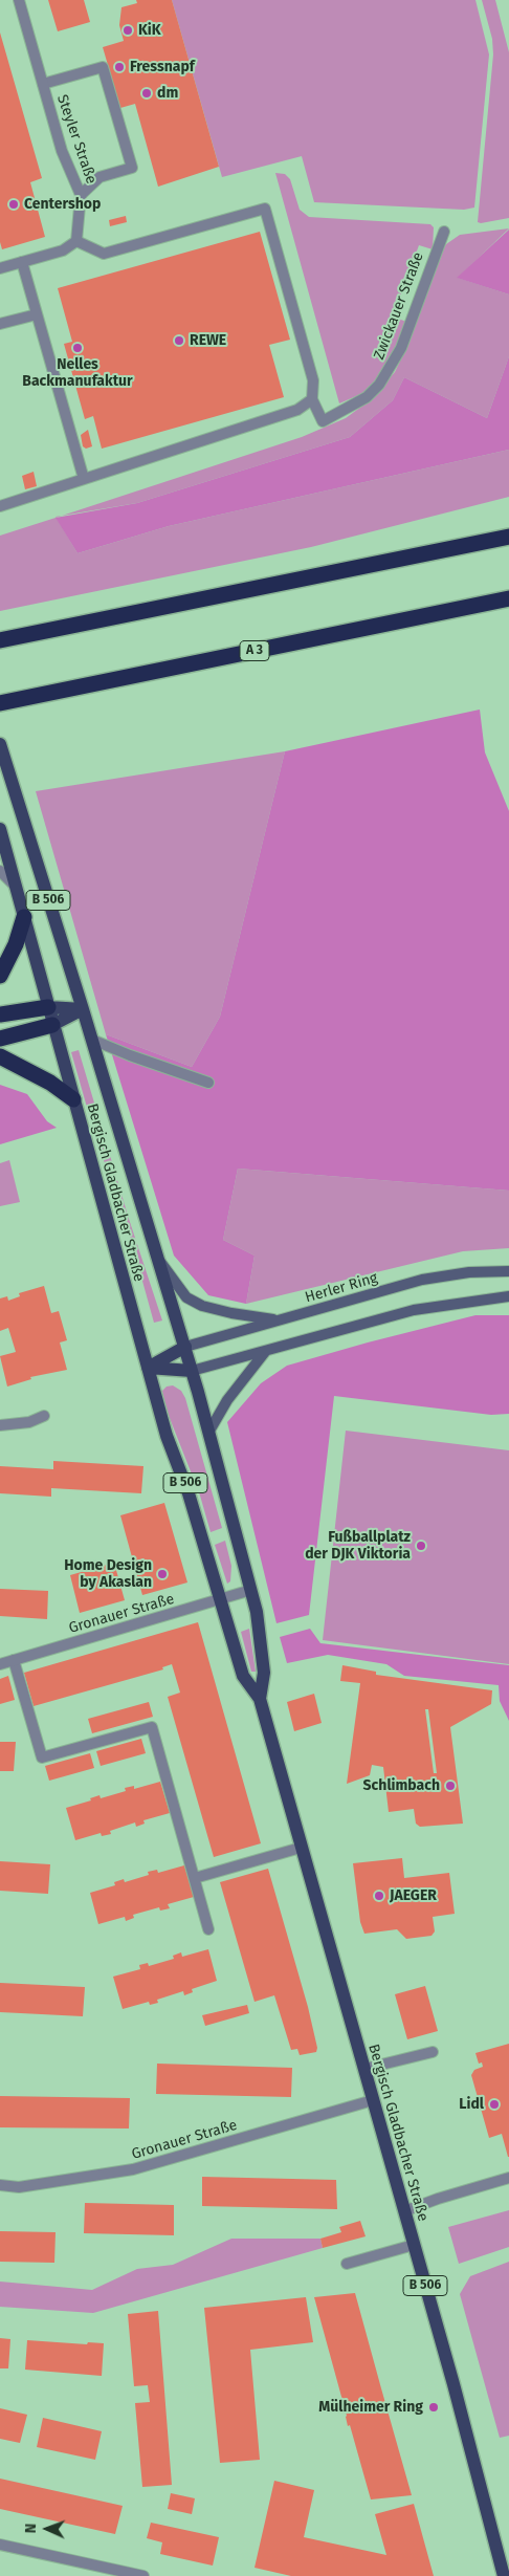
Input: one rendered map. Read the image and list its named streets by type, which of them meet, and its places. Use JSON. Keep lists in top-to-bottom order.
{
  "streets": {
    "highway": ["A 3"],
    "main road": ["B 506", "Bergisch Gladbacher Straße", "Herler Ring"],
    "street": ["Steyler Straße", "Zwickauer Straße", "Gronauer Straße"]
  },
  "crossings": [
    ["Bergisch Gladbacher Straße", "Herler Ring"],
    ["Bergisch Gladbacher Straße", "Gronauer Straße"]
  ],
  "places": [
    "KiK",
    "Fressnapf",
    "dm",
    "Centershop",
    "REWE",
    "Nelles Backmanufaktur",
    "Fußballplatz der DJK Viktoria",
    "Home Design by Akaslan",
    "Schlimbach",
    "JAEGER",
    "Lidl",
    "Mülheimer Ring"
  ],
  "north": "left"
}
